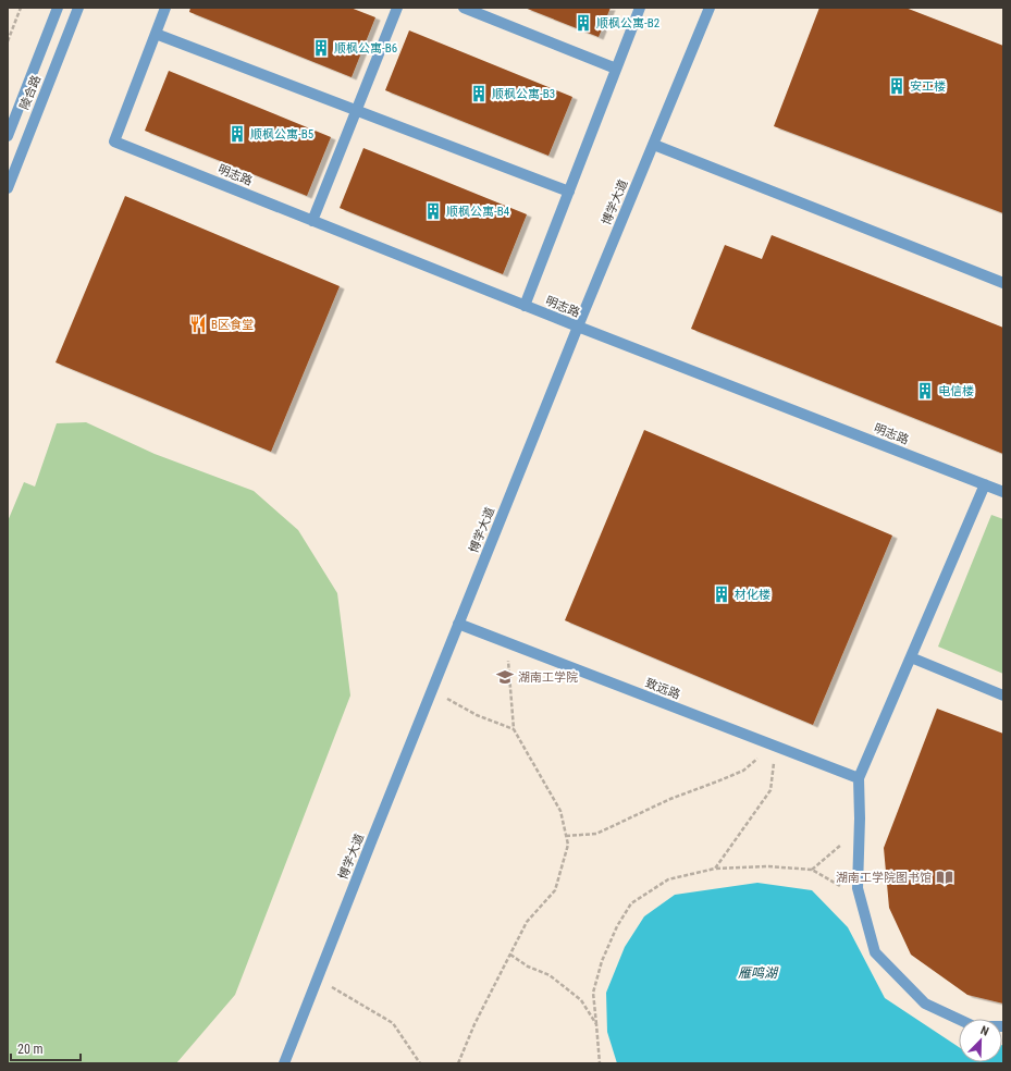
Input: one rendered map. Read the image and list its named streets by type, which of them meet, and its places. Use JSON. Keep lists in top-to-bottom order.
{
  "streets": {
    "street": [
      "陵合路",
      "明志路",
      "博学大道",
      "致远路"
    ]
  },
  "crossings": [
    ["明志路", "博学大道"],
    ["博学大道", "致远路"]
  ],
  "water": ["雁鸣湖"],
  "places": {
    "building": [
      "顺枫公寓-B2",
      "顺枫公寓-B6",
      "安工楼",
      "顺枫公寓-B3",
      "顺枫公寓-B5",
      "顺枫公寓-B4",
      "电信楼",
      "材化楼"
    ],
    "restaurant": ["B区食堂"],
    "school or university": ["湖南工学院"],
    "library": ["湖南工学院图书馆"]
  },
  "scale_bar": "20 m",
  "north": "top right"
}
